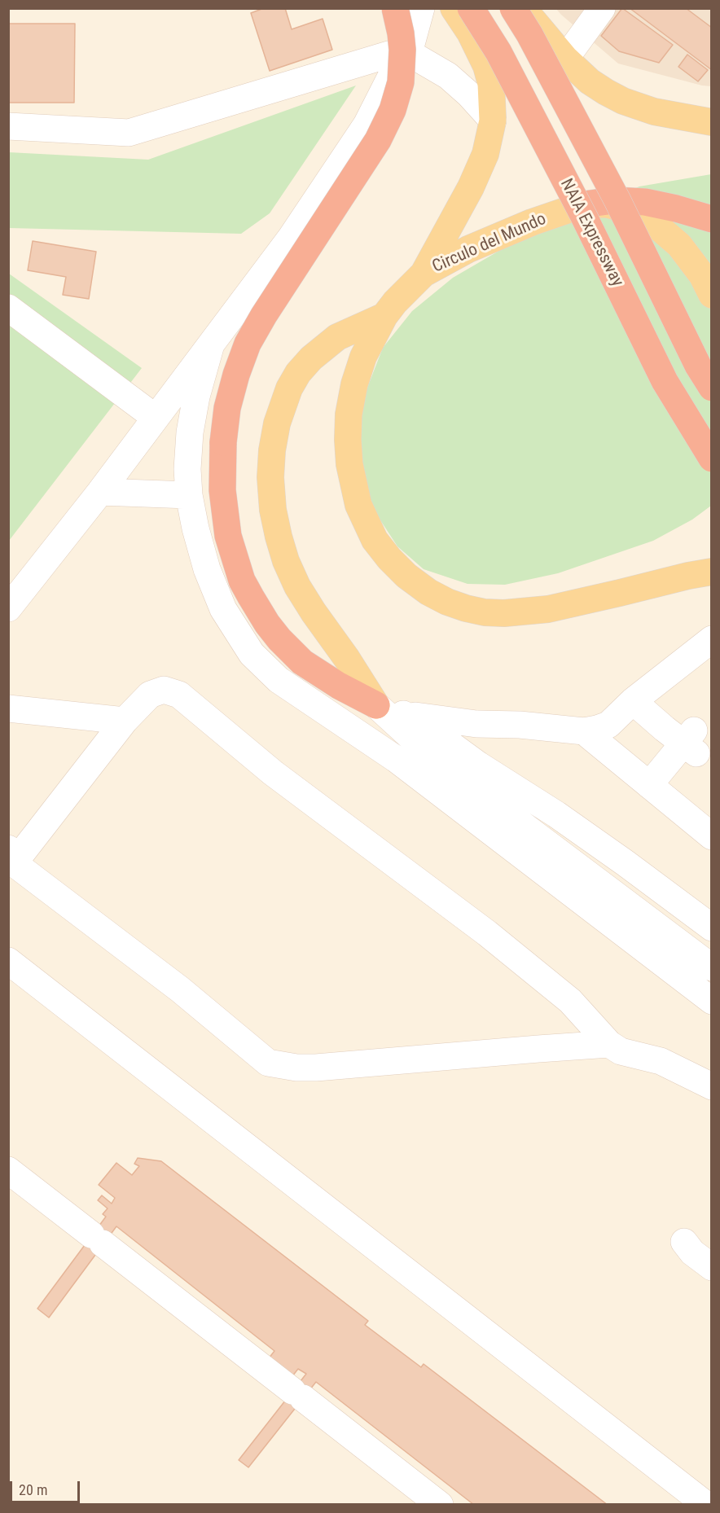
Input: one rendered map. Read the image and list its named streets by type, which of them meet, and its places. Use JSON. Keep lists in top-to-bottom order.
{
  "streets": {
    "highway": ["NAIA Expressway"],
    "main road": ["Circulo del Mundo"]
  },
  "scale_bar": "20 m"
}
